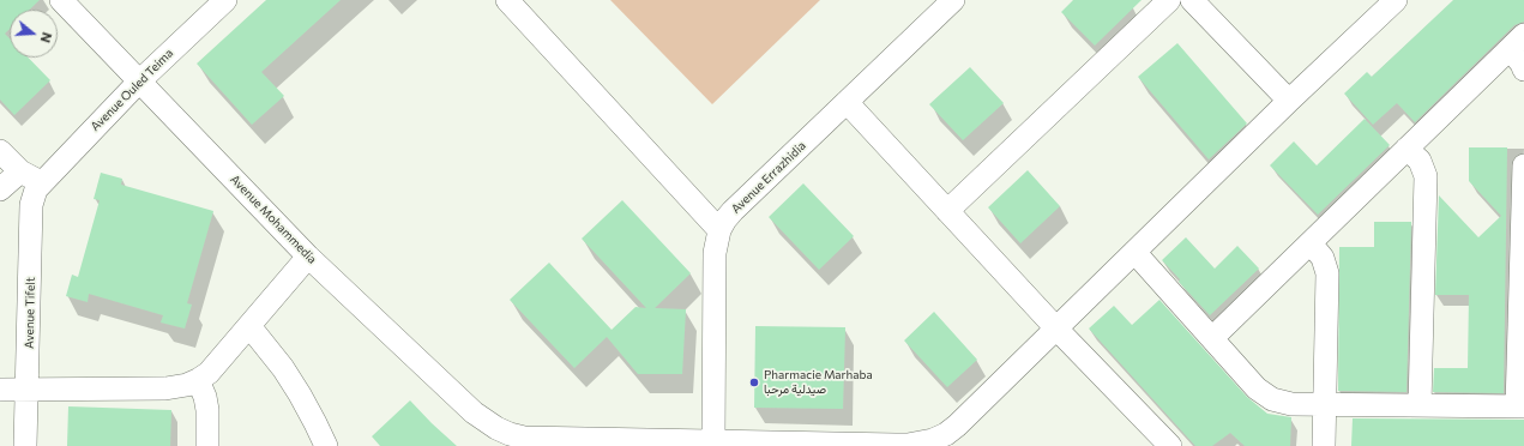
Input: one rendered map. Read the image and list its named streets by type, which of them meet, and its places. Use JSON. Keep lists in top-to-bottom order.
{
  "streets": {
    "street": [
      "Avenue Ouled Teima",
      "Avenue Errazhidia",
      "Avenue Mohammedia",
      "Avenue Tifelt"
    ]
  },
  "crossings": [
    ["Avenue Ouled Teima", "Avenue Mohammedia"],
    ["Avenue Ouled Teima", "Avenue Tifelt"],
    ["Avenue Errazhidia", "Avenue Mohammedia"]
  ],
  "places": ["Pharmacie Marhaba صيدلية مرحبا"],
  "north": "right"
}
